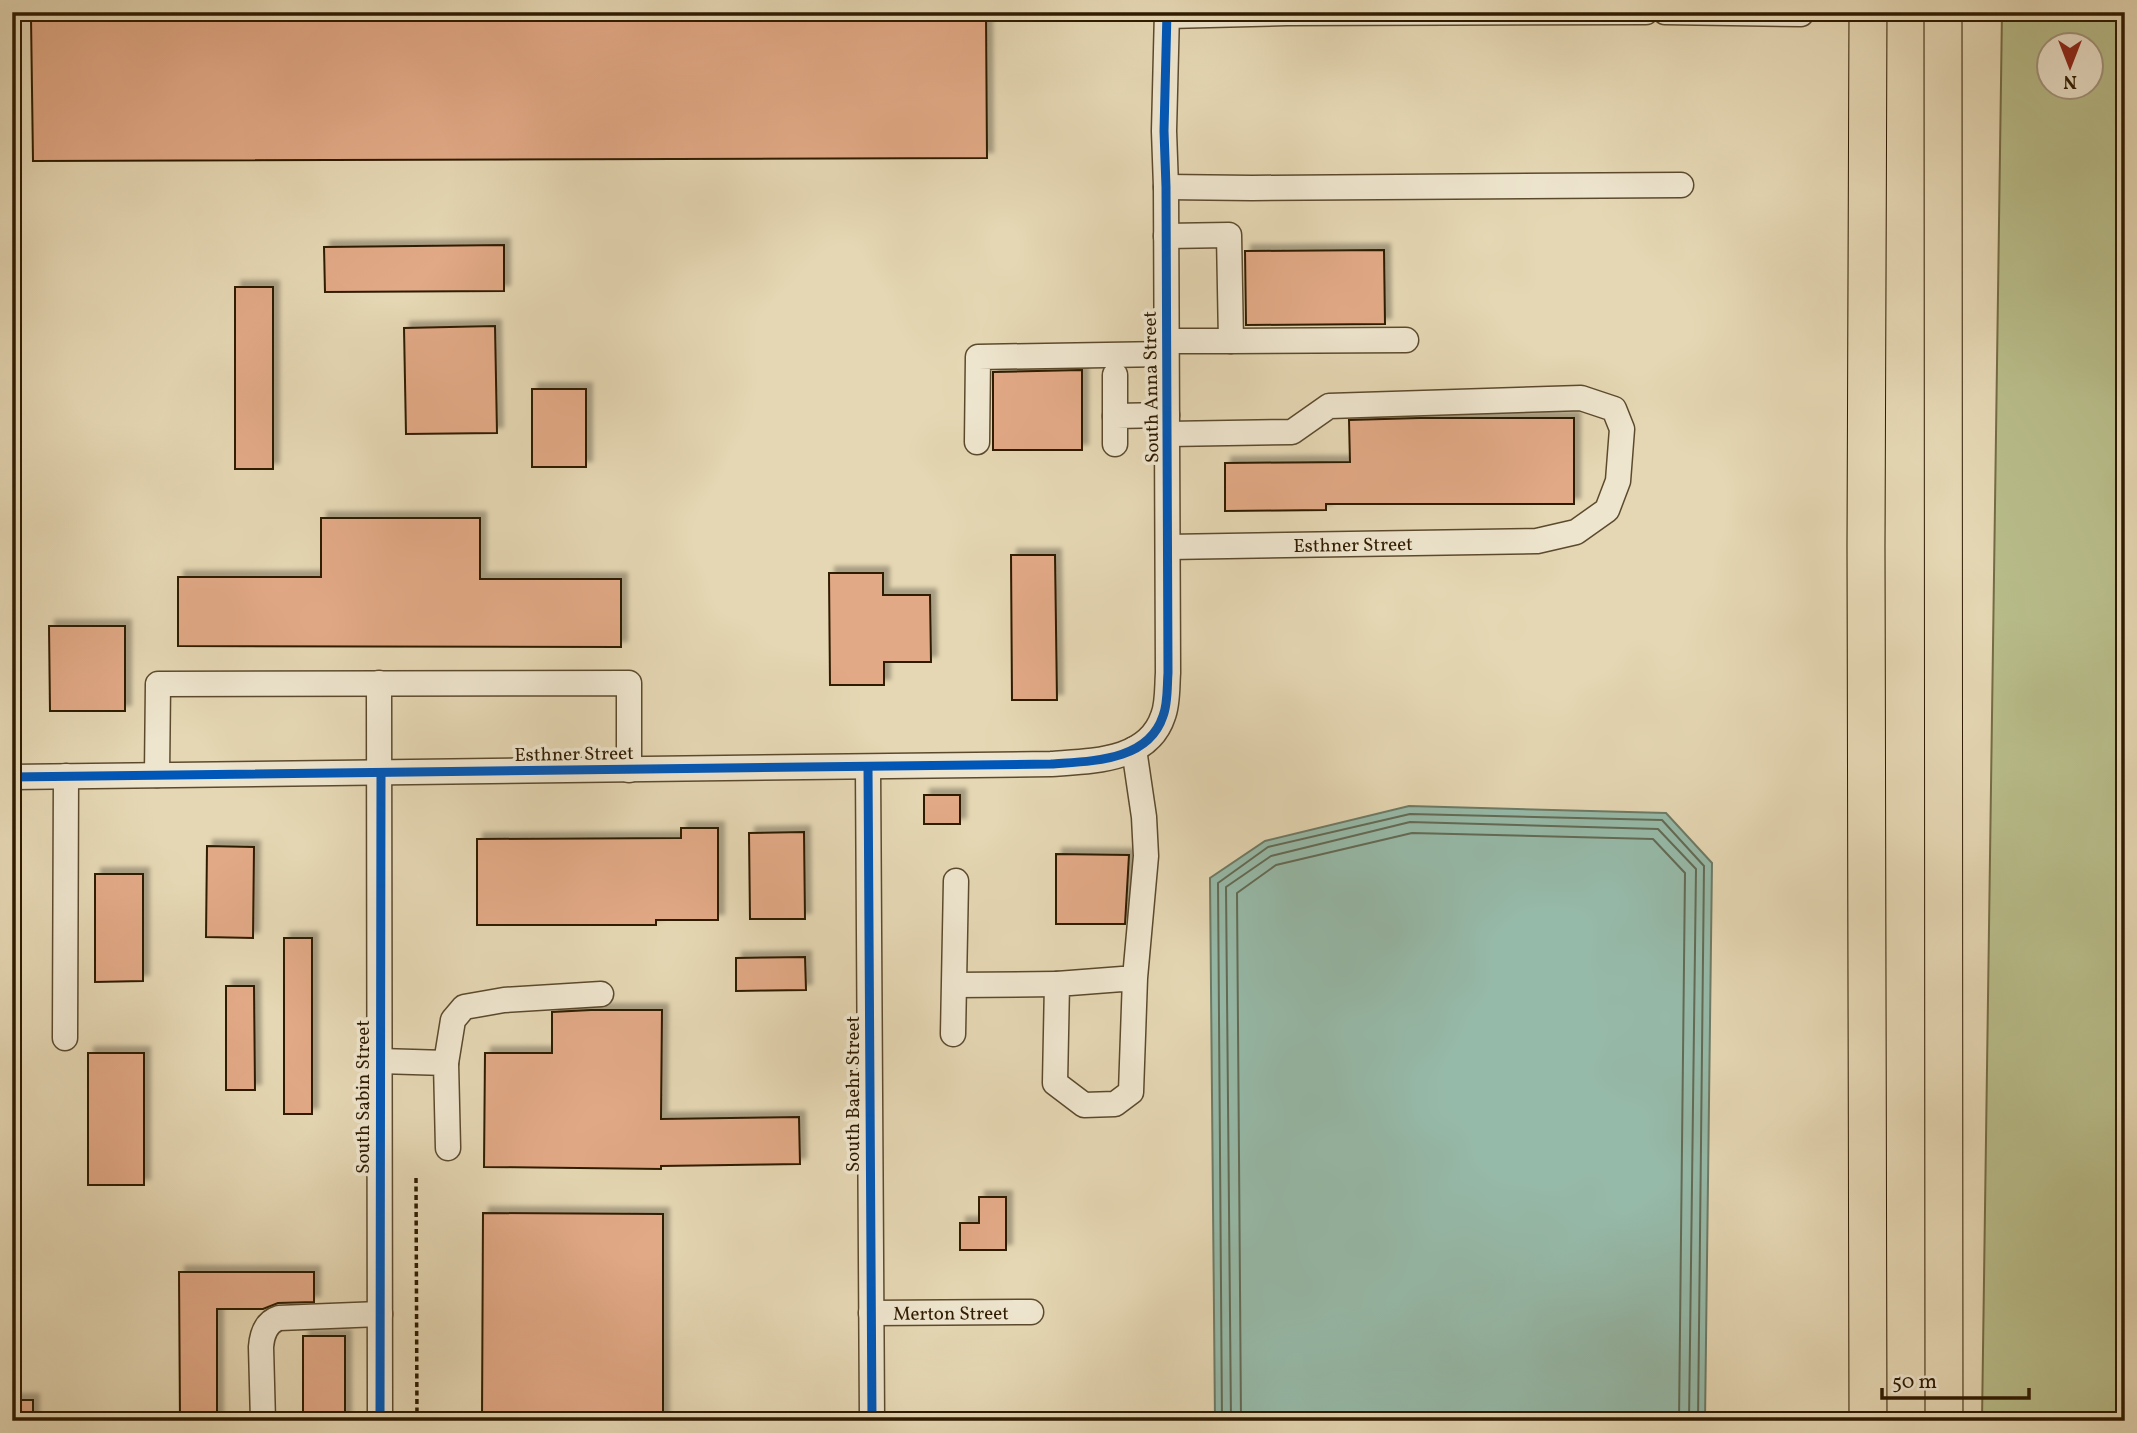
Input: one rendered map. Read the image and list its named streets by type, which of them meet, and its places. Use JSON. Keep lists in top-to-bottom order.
{
  "streets": {
    "street": [
      "South Anna Street",
      "Esthner Street",
      "South Baehr Street",
      "South Sabin Street",
      "Merton Street"
    ]
  },
  "crossings": [
    ["South Anna Street", "Esthner Street"],
    ["Esthner Street", "South Baehr Street"],
    ["Esthner Street", "South Sabin Street"],
    ["South Baehr Street", "Merton Street"]
  ],
  "scale_bar": "50 m",
  "north": "bottom"
}
